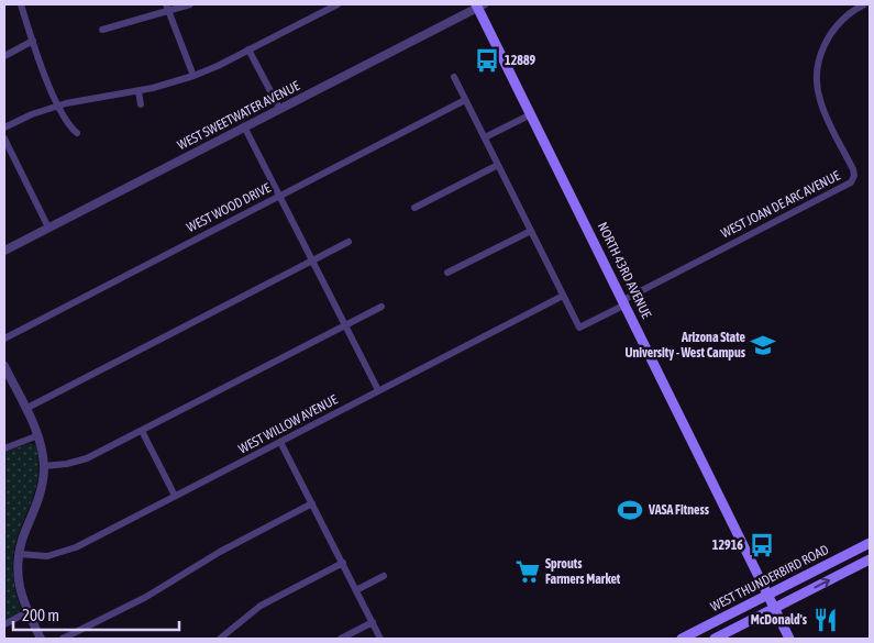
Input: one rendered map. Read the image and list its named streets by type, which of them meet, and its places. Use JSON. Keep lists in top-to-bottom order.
{
  "streets": {
    "main road": ["NORTH 43RD AVENUE", "WEST THUNDERBIRD ROAD"],
    "street": [
      "WEST SWEETWATER AVENUE",
      "WEST JOAN DE ARC AVENUE",
      "WEST WOOD DRIVE",
      "WEST WILLOW AVENUE"
    ]
  },
  "crossings": [
    ["WEST SWEETWATER AVENUE", "NORTH 43RD AVENUE"],
    ["WEST JOAN DE ARC AVENUE", "NORTH 43RD AVENUE"],
    ["WEST JOAN DE ARC AVENUE", "WEST WILLOW AVENUE"],
    ["NORTH 43RD AVENUE", "WEST THUNDERBIRD ROAD"]
  ],
  "places": {
    "bus stop": ["12889", "12916"],
    "school or university": ["Arizona State University - West Campus"],
    "sports": ["VASA Fitness"],
    "supermarket": ["Sprouts Farmers Market"],
    "restaurant": ["McDonald's"]
  },
  "scale_bar": "200 m"
}
